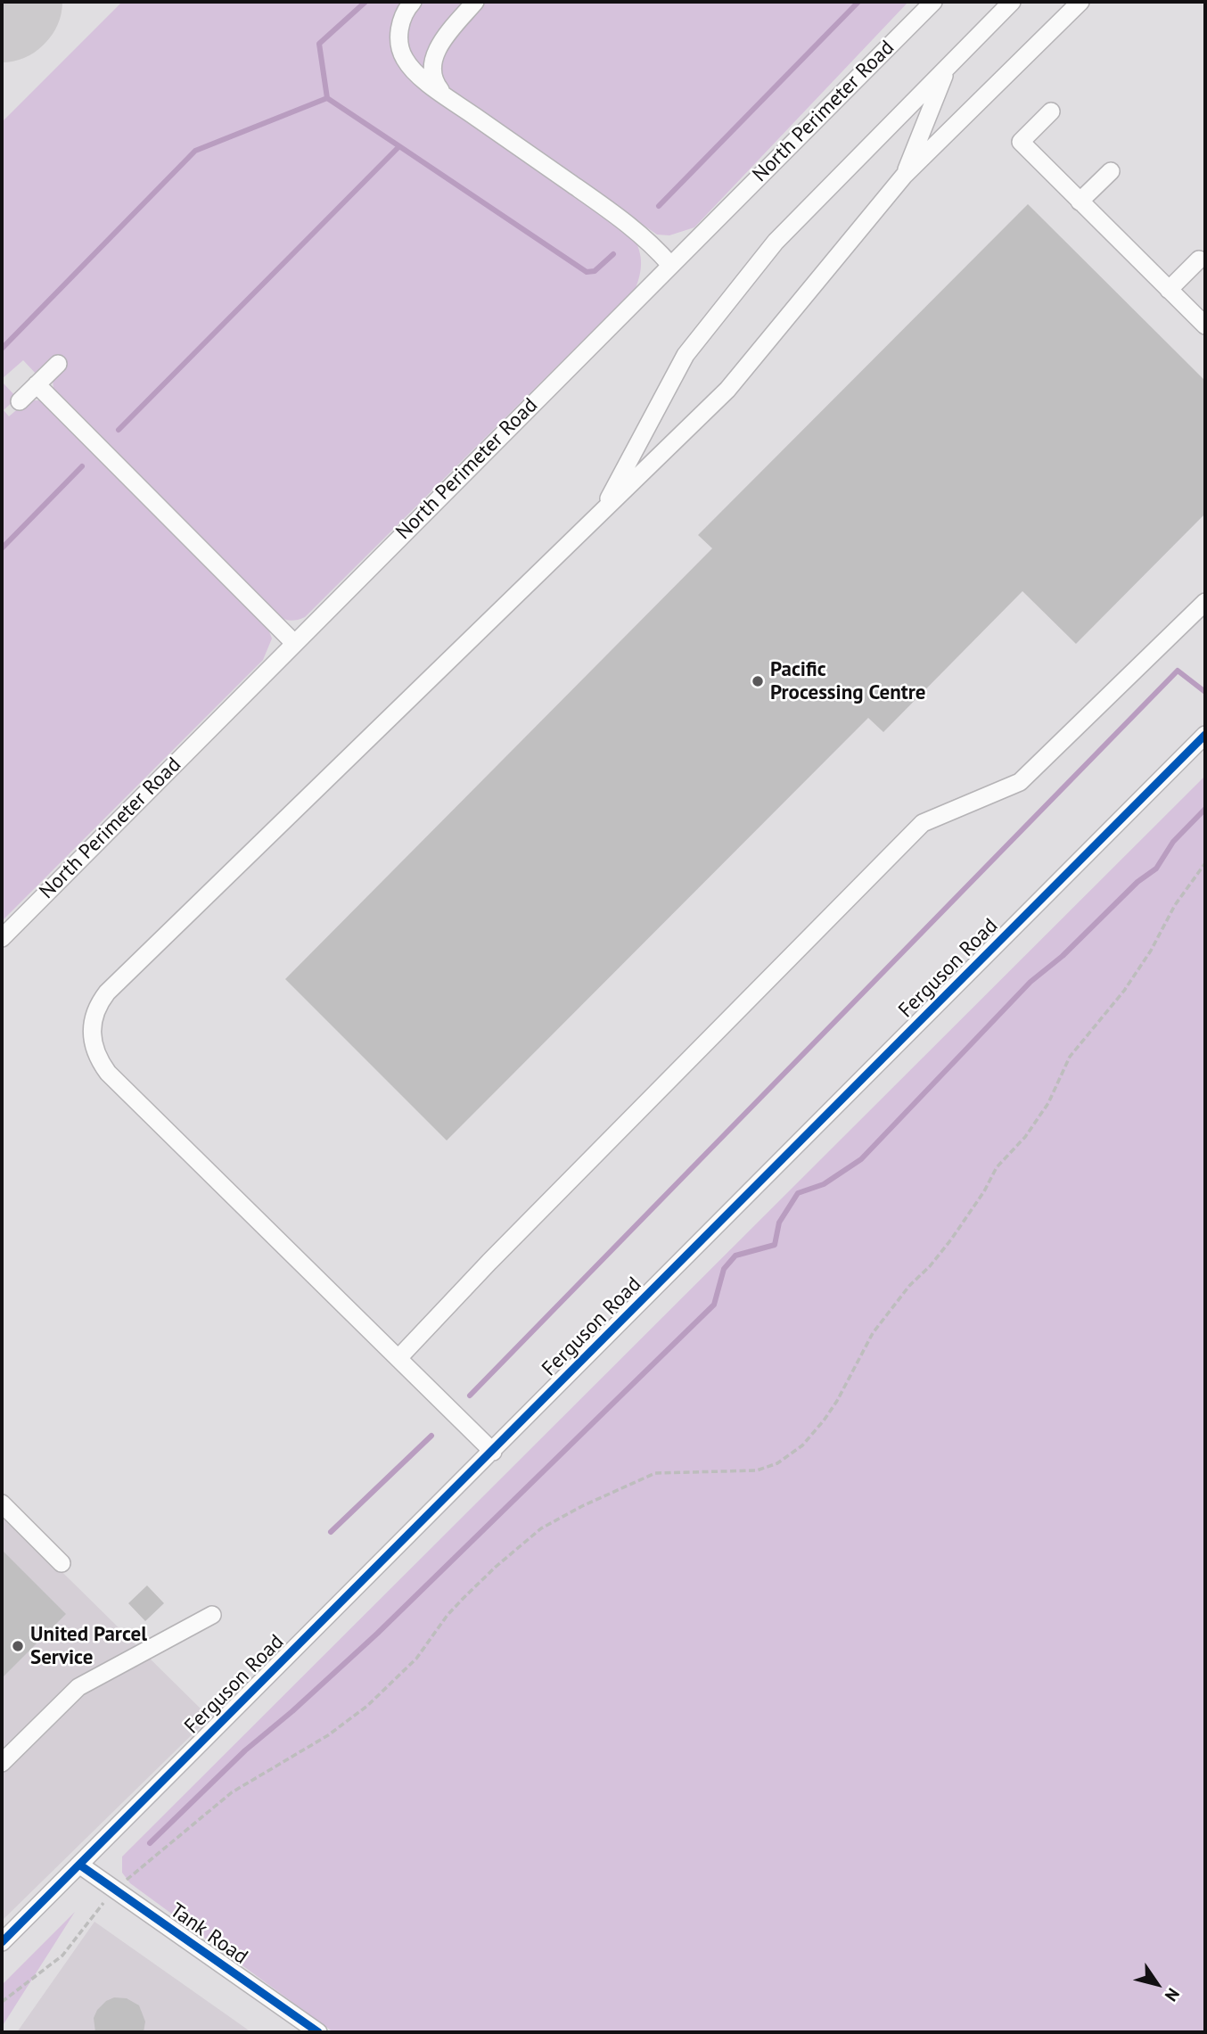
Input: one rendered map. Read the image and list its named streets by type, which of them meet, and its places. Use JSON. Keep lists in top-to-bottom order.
{
  "streets": {
    "street": ["North Perimeter Road", "Ferguson Road", "Tank Road"]
  },
  "crossings": [
    ["Ferguson Road", "Tank Road"]
  ],
  "places": ["Pacific Processing Centre", "United Parcel Service"],
  "north": "bottom right"
}
